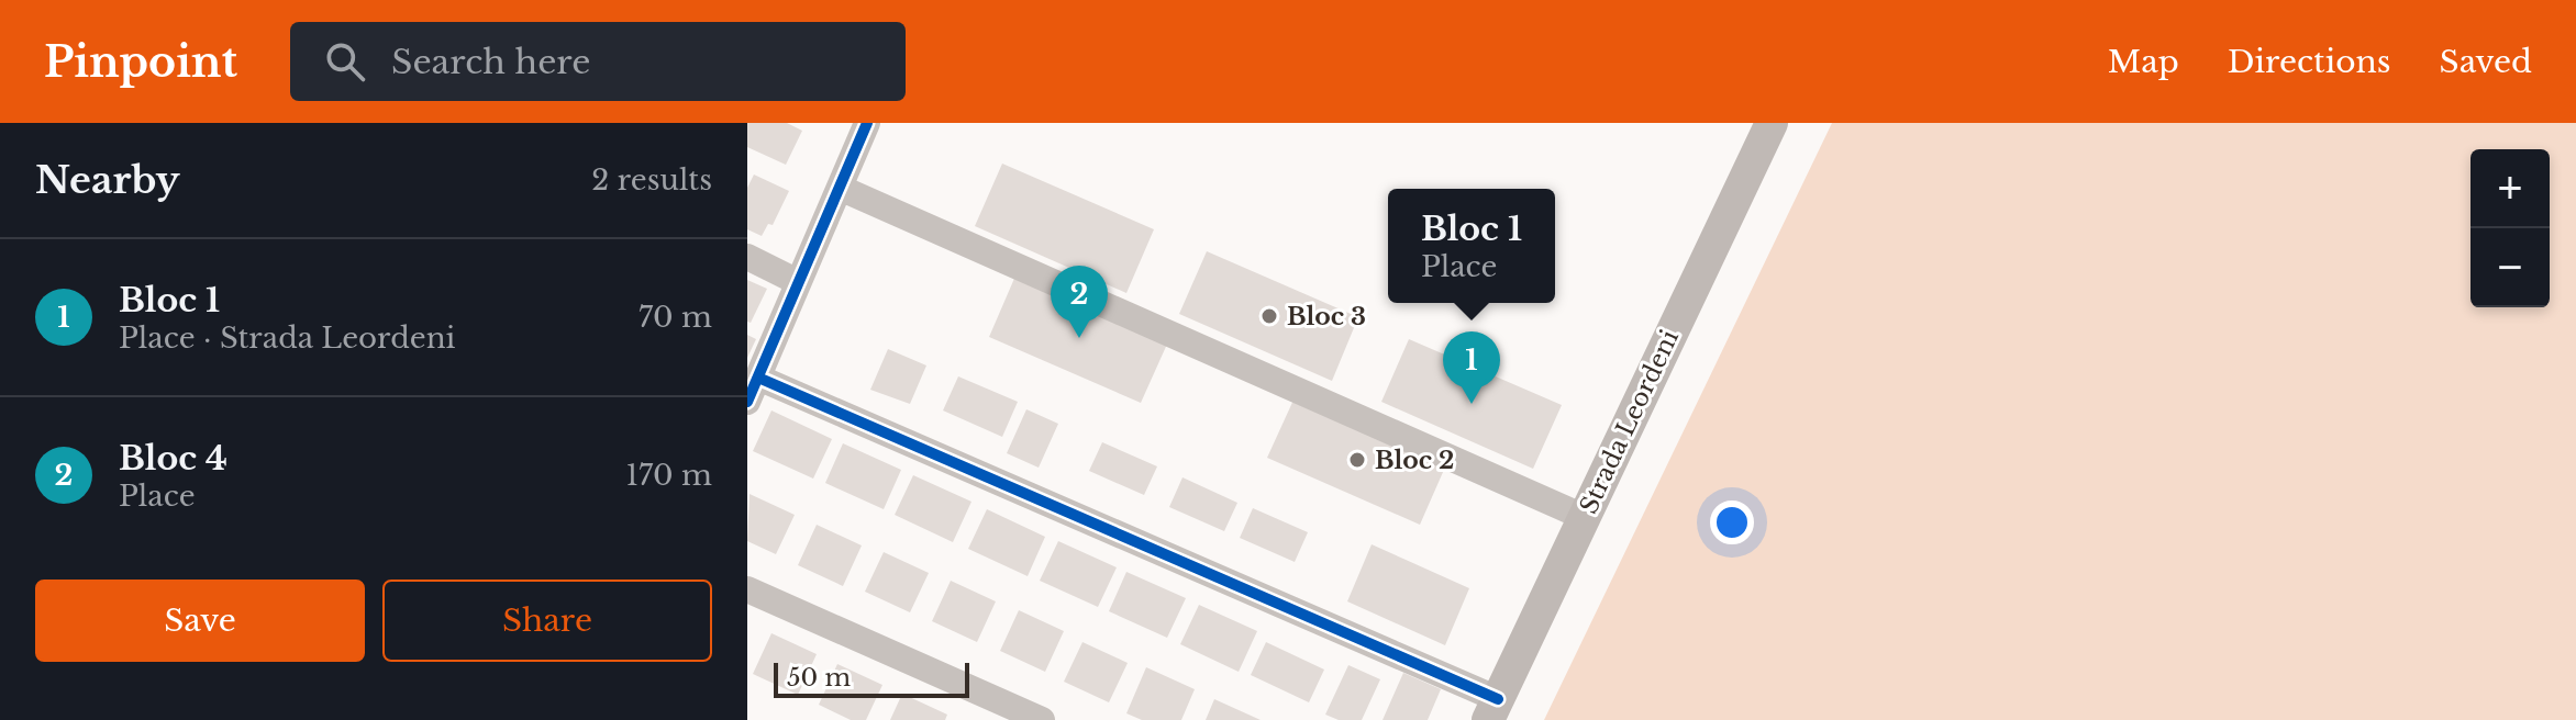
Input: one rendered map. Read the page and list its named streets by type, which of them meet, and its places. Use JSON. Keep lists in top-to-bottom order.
{
  "streets": {
    "main road": ["Strada Leordeni"]
  },
  "places": ["Bloc 3", "Bloc 2"],
  "scale_bar": "50 m",
  "page": {
    "header": "Pinpoint",
    "search": "Search here",
    "nav": ["Map", "Directions", "Saved"],
    "heading": ["Nearby", "2 results"],
    "map_buttons": ["+", "−"],
    "popup": ["Bloc 1", "Place"],
    "list": [
      {
        "mark": "1",
        "name": "Bloc 1",
        "note": "Place · Strada Leordeni",
        "value": "70 m"
      },
      {
        "mark": "2",
        "name": "Bloc 4",
        "note": "Place",
        "value": "170 m"
      }
    ],
    "pins": ["2", "1"],
    "buttons": ["Save", "Share"],
    "scale": "50 m"
  }
}
